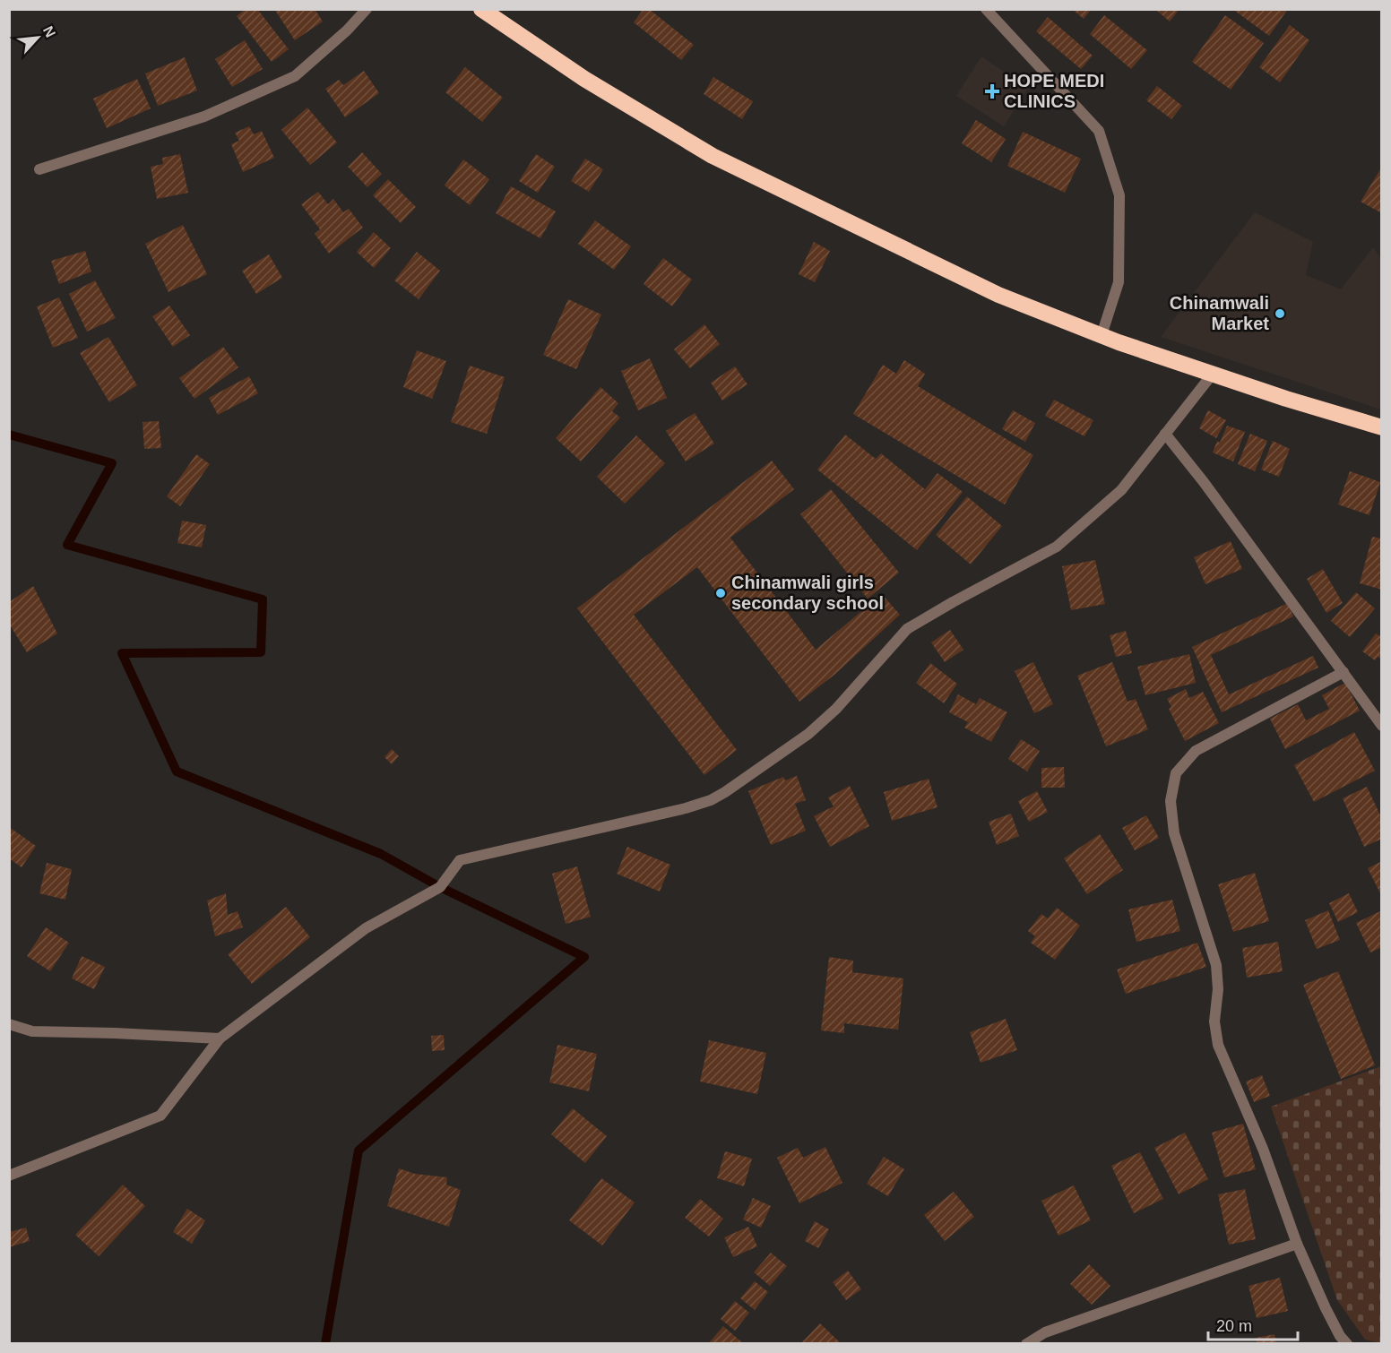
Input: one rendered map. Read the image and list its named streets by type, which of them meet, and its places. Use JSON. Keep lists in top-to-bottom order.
{
  "places": {
    "health": ["HOPE MEDI CLINICS"],
    "other": ["Chinamwali Market", "Chinamwali girls secondary school"]
  },
  "scale_bar": "20 m",
  "north": "top right"
}
